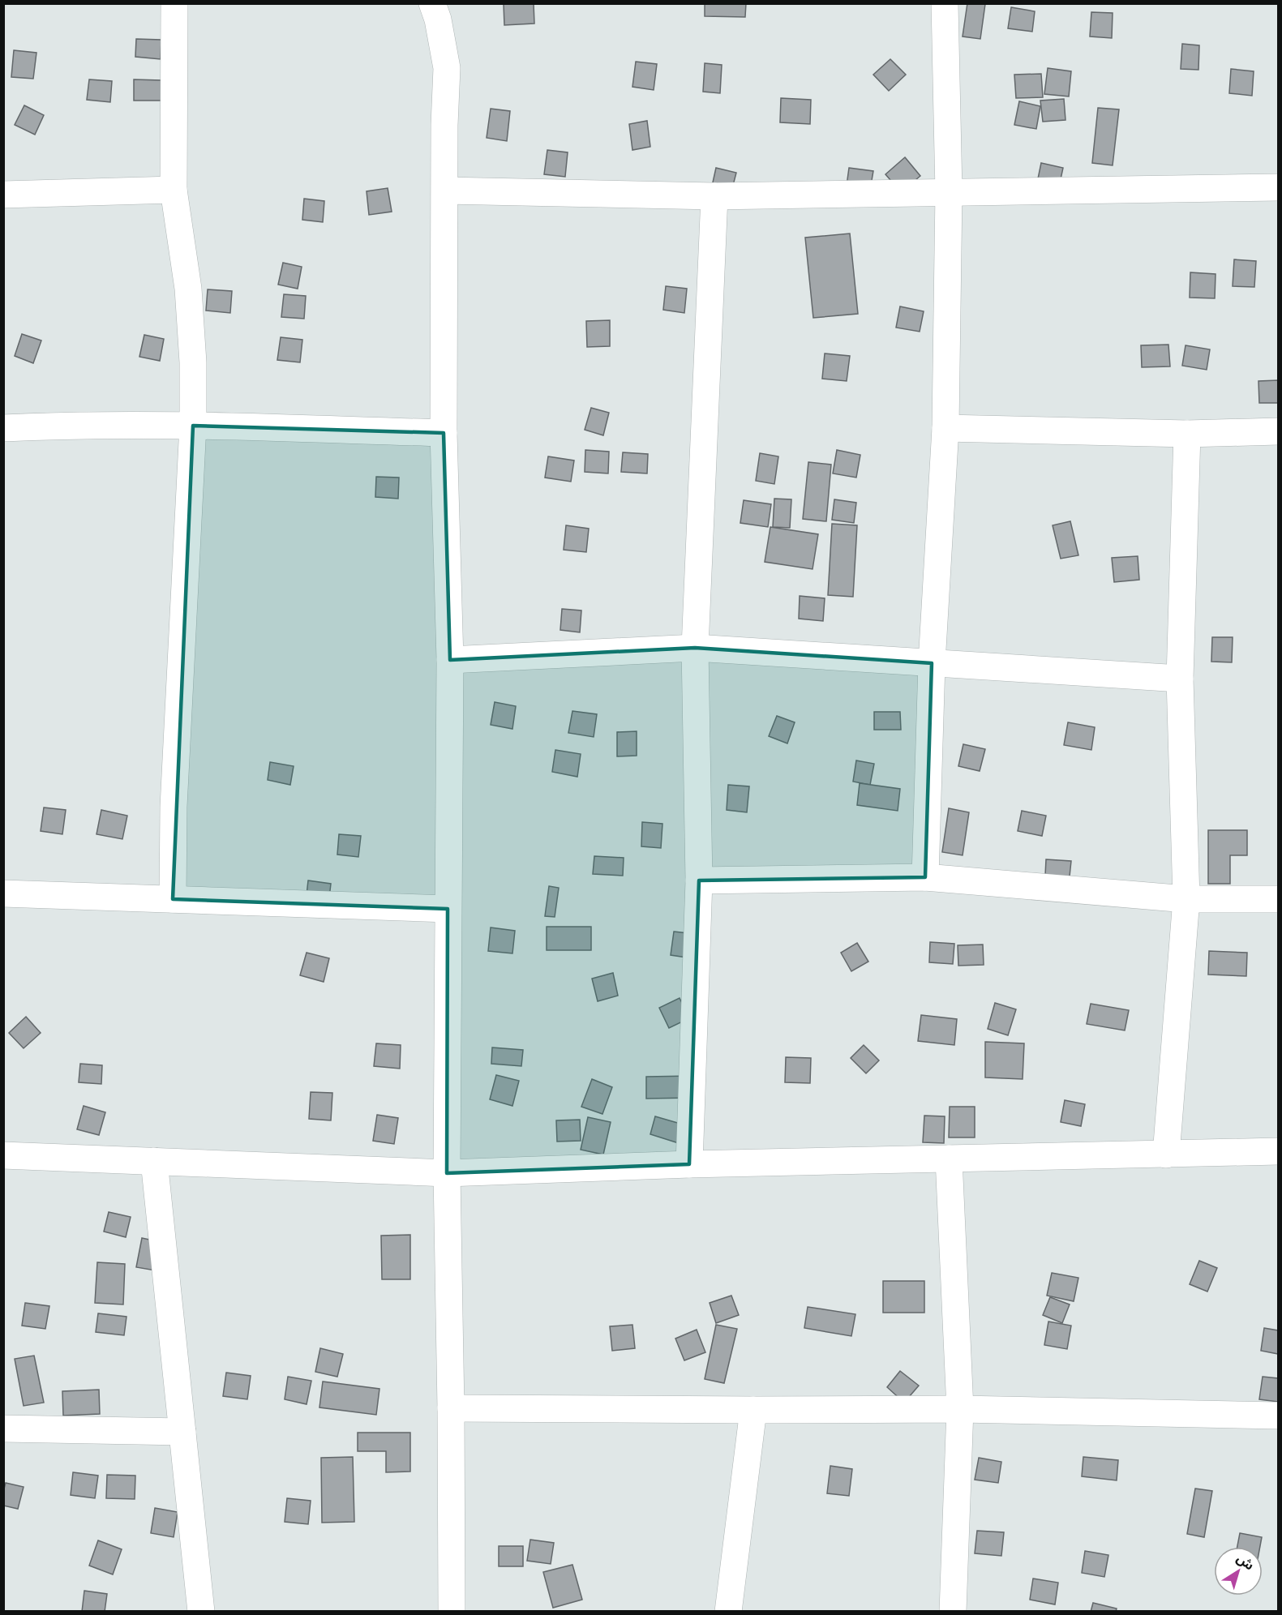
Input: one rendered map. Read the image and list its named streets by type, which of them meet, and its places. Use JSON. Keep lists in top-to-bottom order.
{
  "north": "top right"
}
